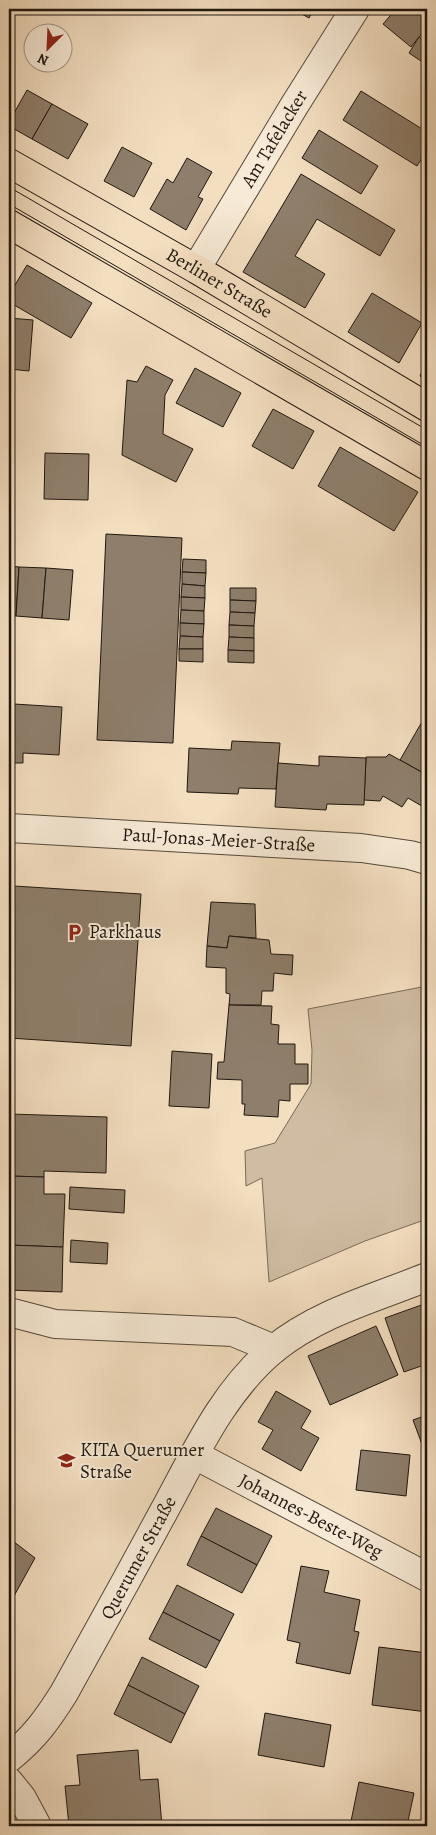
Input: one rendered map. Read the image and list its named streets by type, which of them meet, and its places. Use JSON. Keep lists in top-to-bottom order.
{
  "streets": {
    "main road": ["Berliner Straße"],
    "street": [
      "Am Tafelacker",
      "Paul-Jonas-Meier-Straße",
      "Johannes-Beste-Weg",
      "Querumer Straße"
    ]
  },
  "crossings": [
    ["Am Tafelacker", "Berliner Straße"],
    ["Johannes-Beste-Weg", "Querumer Straße"]
  ],
  "places": {
    "parking": ["Parkhaus"],
    "school or university": ["KITA Querumer Straße"]
  },
  "north": "bottom left"
}
